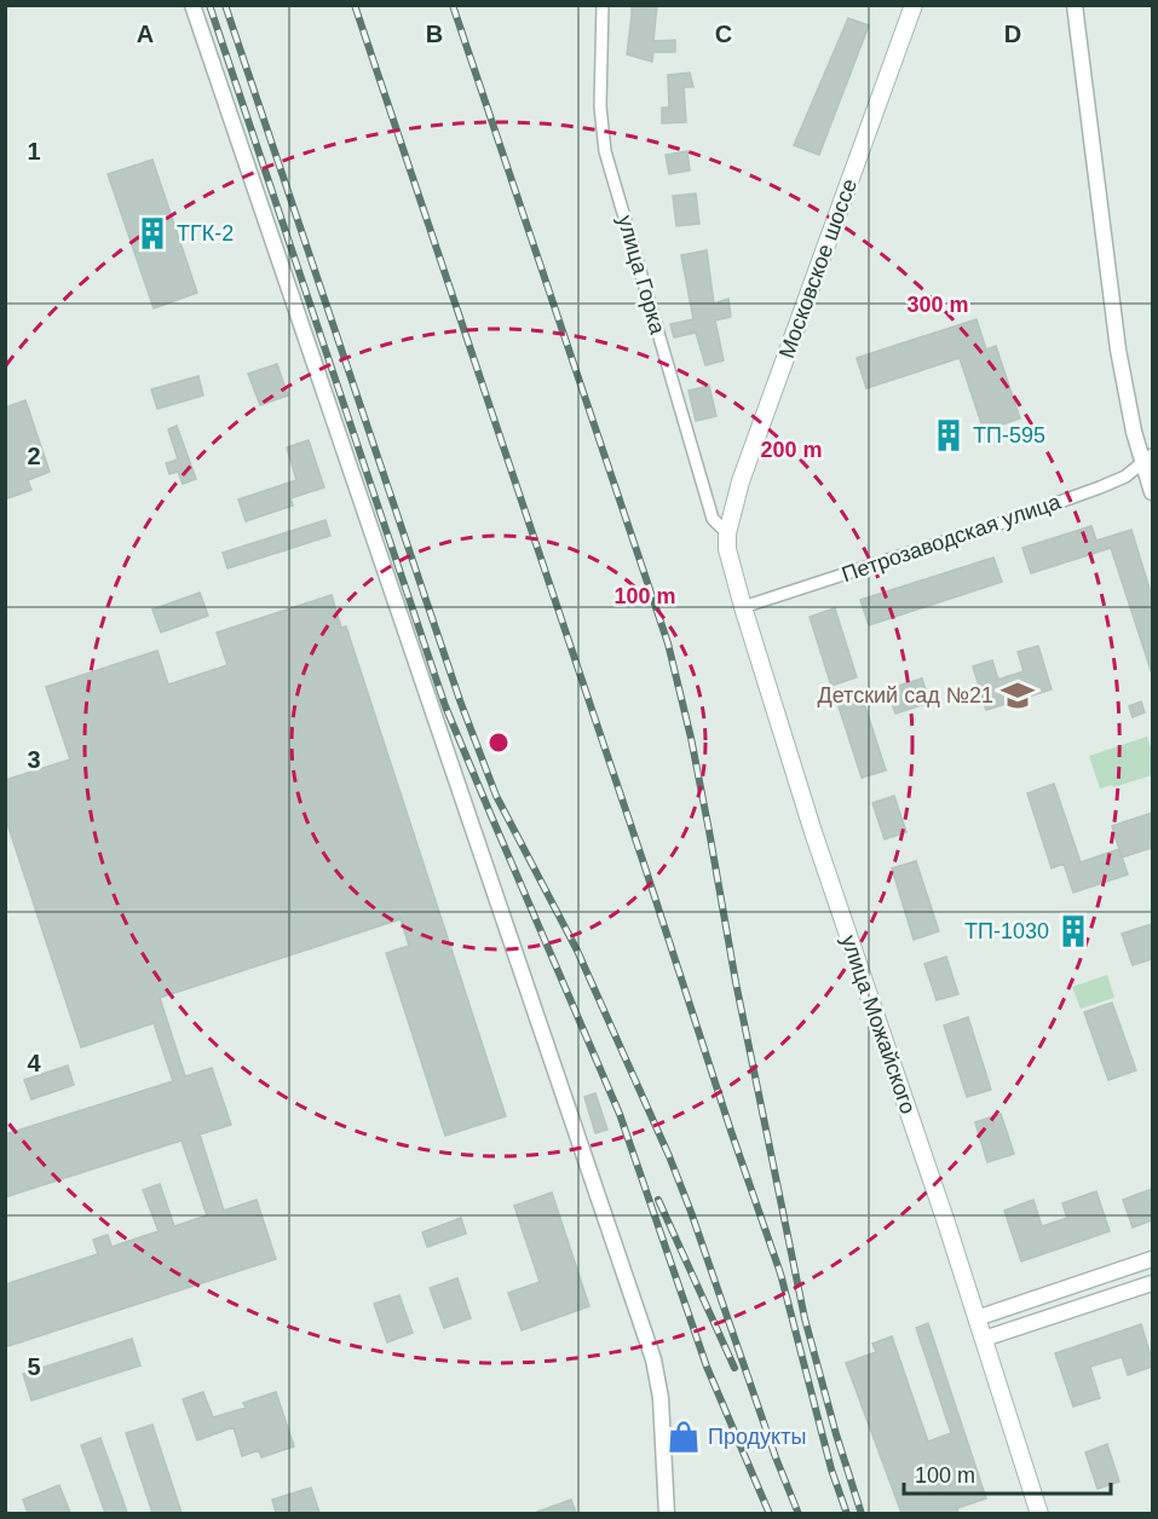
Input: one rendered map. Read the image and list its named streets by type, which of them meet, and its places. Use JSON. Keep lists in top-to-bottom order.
{
  "streets": {
    "main road": ["Московское шоссе", "улица Можайского"],
    "street": ["улица Горка", "Петрозаводская улица"]
  },
  "crossings": [
    ["Московское шоссе", "улица Горка"],
    ["Московское шоссе", "улица Можайского"],
    ["улица Горка", "улица Можайского"],
    ["Петрозаводская улица", "улица Можайского"]
  ],
  "places": {
    "building": ["ТГК-2", "ТП-595", "ТП-1030"],
    "school or university": ["Детский сад №21"],
    "shop": ["Продукты"]
  },
  "scale_bar": "100 m",
  "grid": {
    "columns": [
      "A",
      "B",
      "C",
      "D"
    ],
    "rows": [
      "1",
      "2",
      "3",
      "4",
      "5"
    ]
  },
  "rings": ["300 m", "200 m", "100 m"]
}
